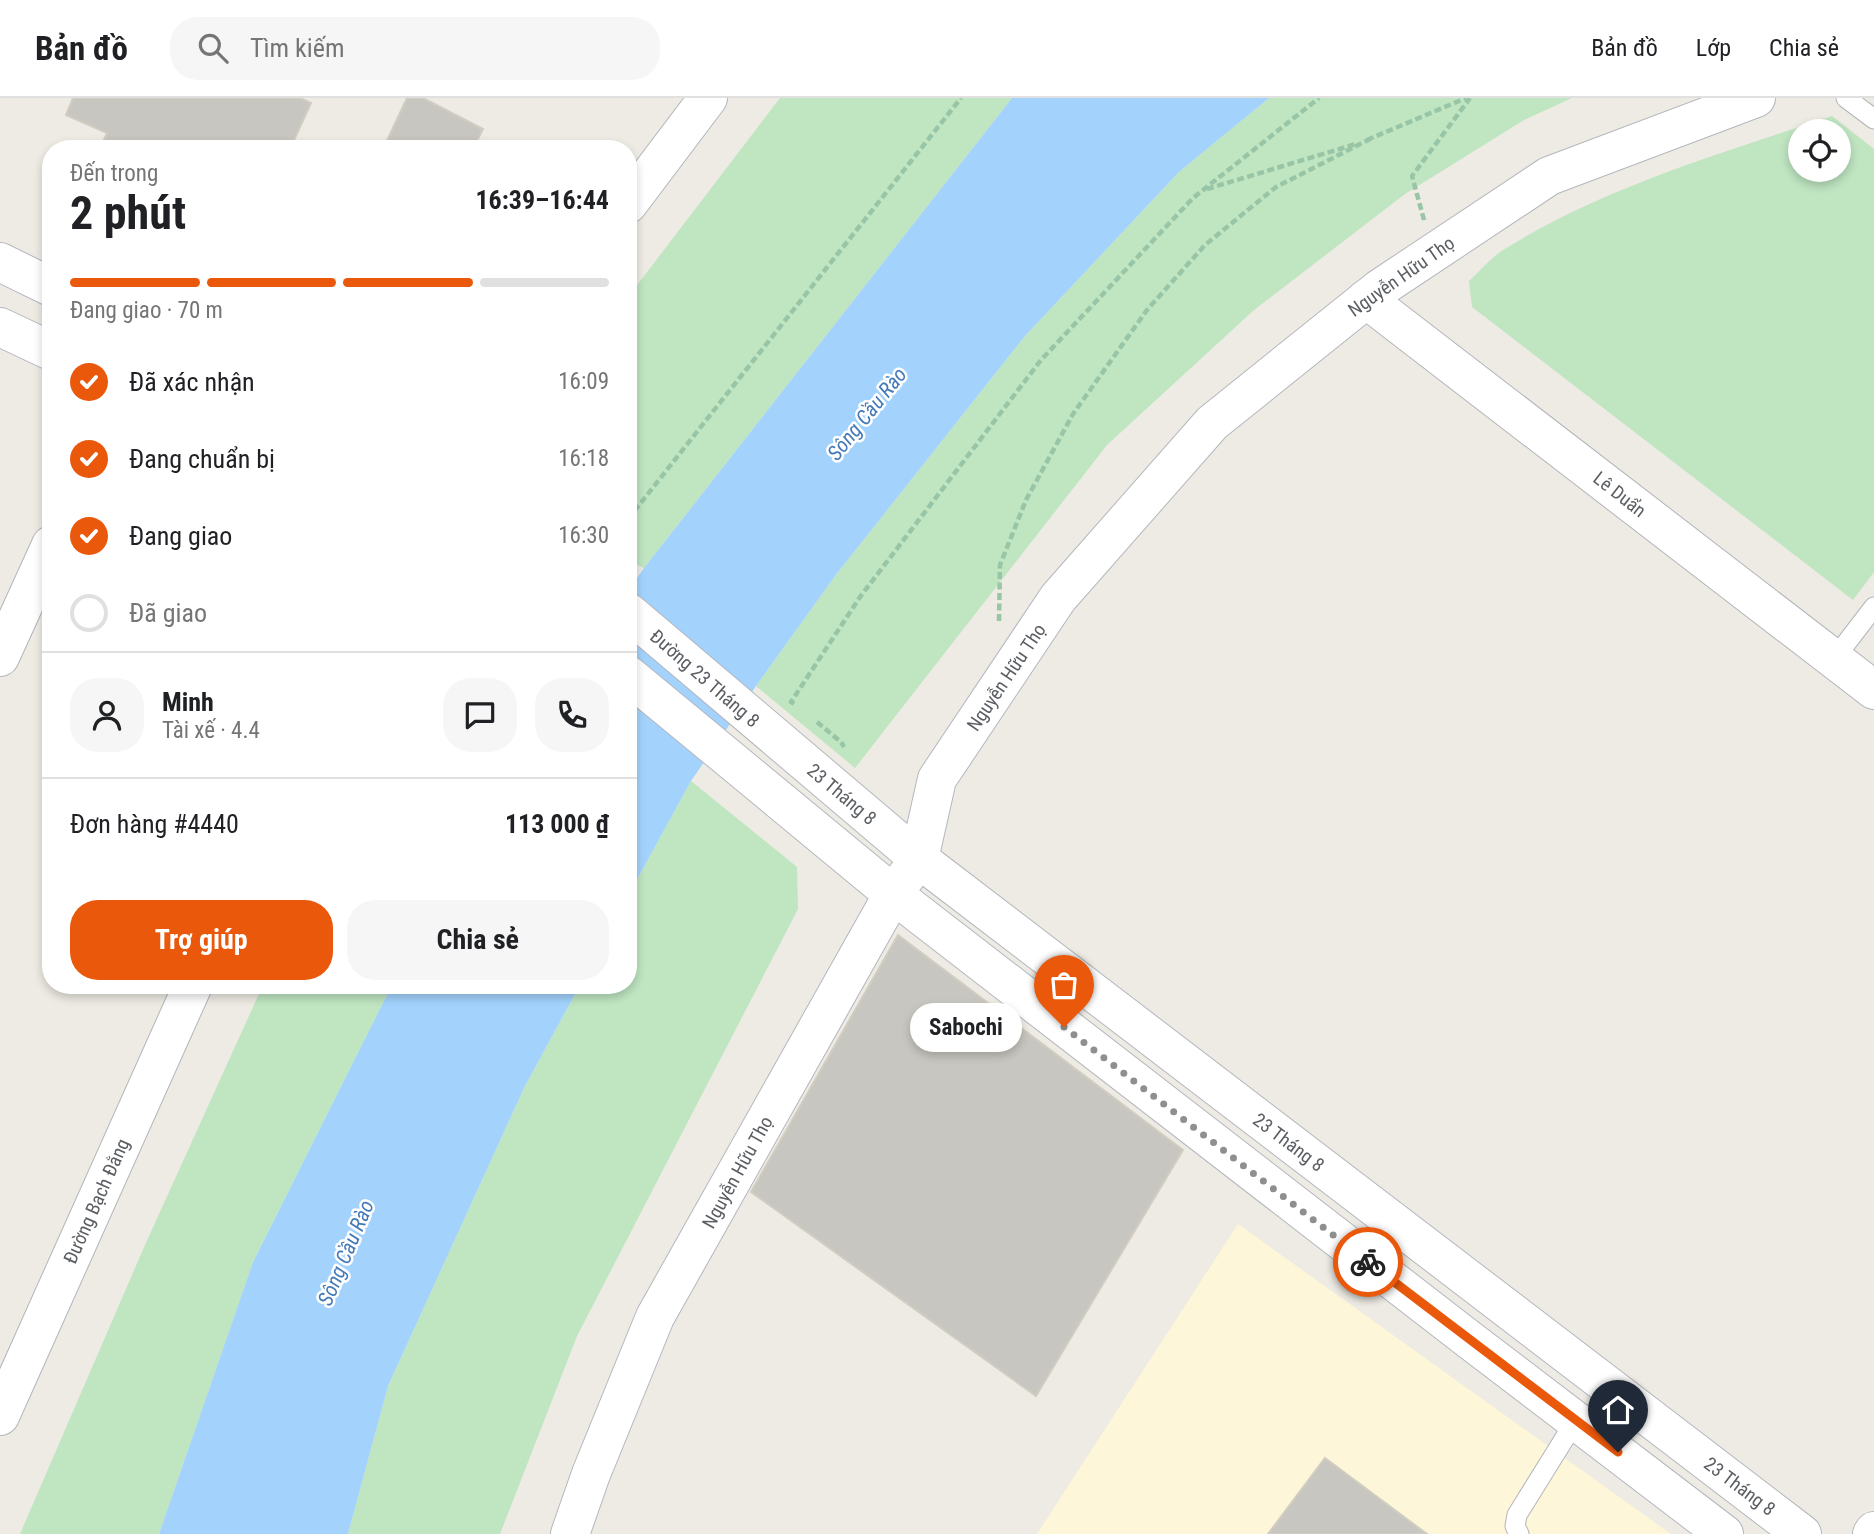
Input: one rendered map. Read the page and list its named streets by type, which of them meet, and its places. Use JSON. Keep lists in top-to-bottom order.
{
  "streets": {
    "street": [
      "Nguyễn Hữu Thọ",
      "Lê Duẩn",
      "Đường 23 Tháng 8",
      "23 Tháng 8",
      "Đường Bạch Đằng"
    ]
  },
  "crossings": [
    ["Nguyễn Hữu Thọ", "Lê Duẩn"],
    ["Nguyễn Hữu Thọ", "23 Tháng 8"],
    ["Đường 23 Tháng 8", "23 Tháng 8"]
  ],
  "water": ["Sông Cầu Rào"],
  "places": ["Sabochi"],
  "page": {
    "header": "Bản đồ",
    "search": "Tìm kiếm",
    "nav": ["Bản đồ", "Lớp", "Chia sẻ"],
    "heading": ["2 phút", "Đến trong", "16:39–16:44"],
    "panel": [
      "Minh",
      "Tài xế · 4.4",
      "Đơn hàng #4440",
      "113 000 ₫"
    ],
    "bar": "Đang giao · 70 m",
    "list": [
      ["Đã xác nhận", "16:09"],
      ["Đang chuẩn bị", "16:18"],
      ["Đang giao", "16:30"],
      "Đã giao"
    ],
    "buttons": ["Trợ giúp", "Chia sẻ"],
    "bubble": "Sabochi"
  }
}
